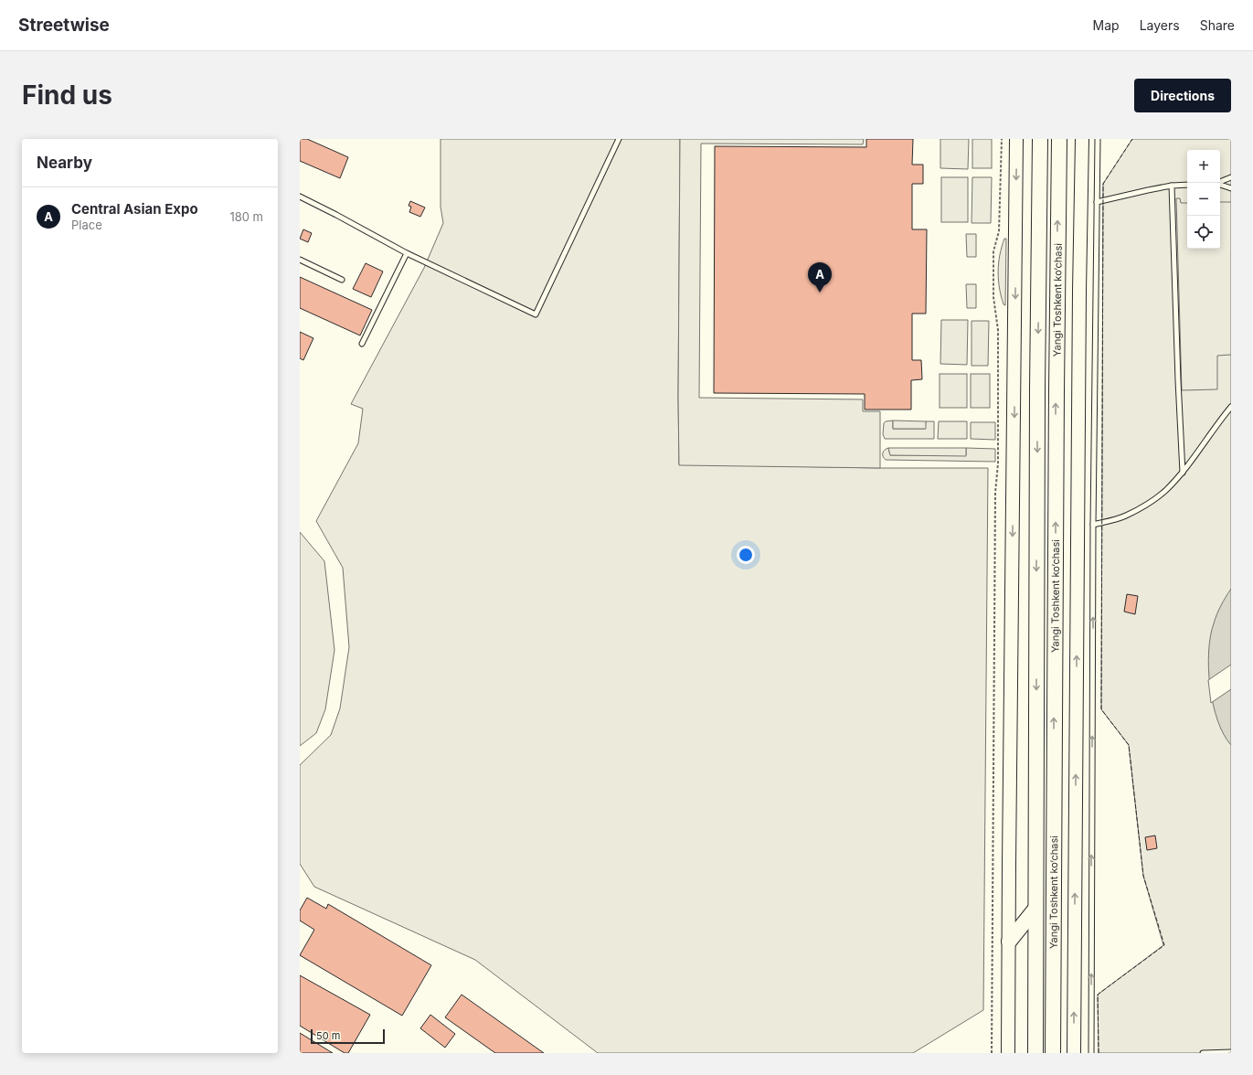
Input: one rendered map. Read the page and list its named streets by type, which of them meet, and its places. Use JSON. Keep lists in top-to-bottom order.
{
  "streets": {
    "highway": ["Yangi Toshkent ko‘chasi"]
  },
  "scale_bar": "50 m",
  "page": {
    "header": "Streetwise",
    "nav": ["Map", "Layers", "Share"],
    "buttons": "Directions",
    "title": "Find us",
    "heading": "Nearby",
    "map_buttons": ["+", "−"],
    "list": [
      {
        "mark": "A",
        "name": "Central Asian Expo",
        "note": "Place",
        "value": "180 m"
      }
    ],
    "pins": "A",
    "scale": "50 m"
  }
}
